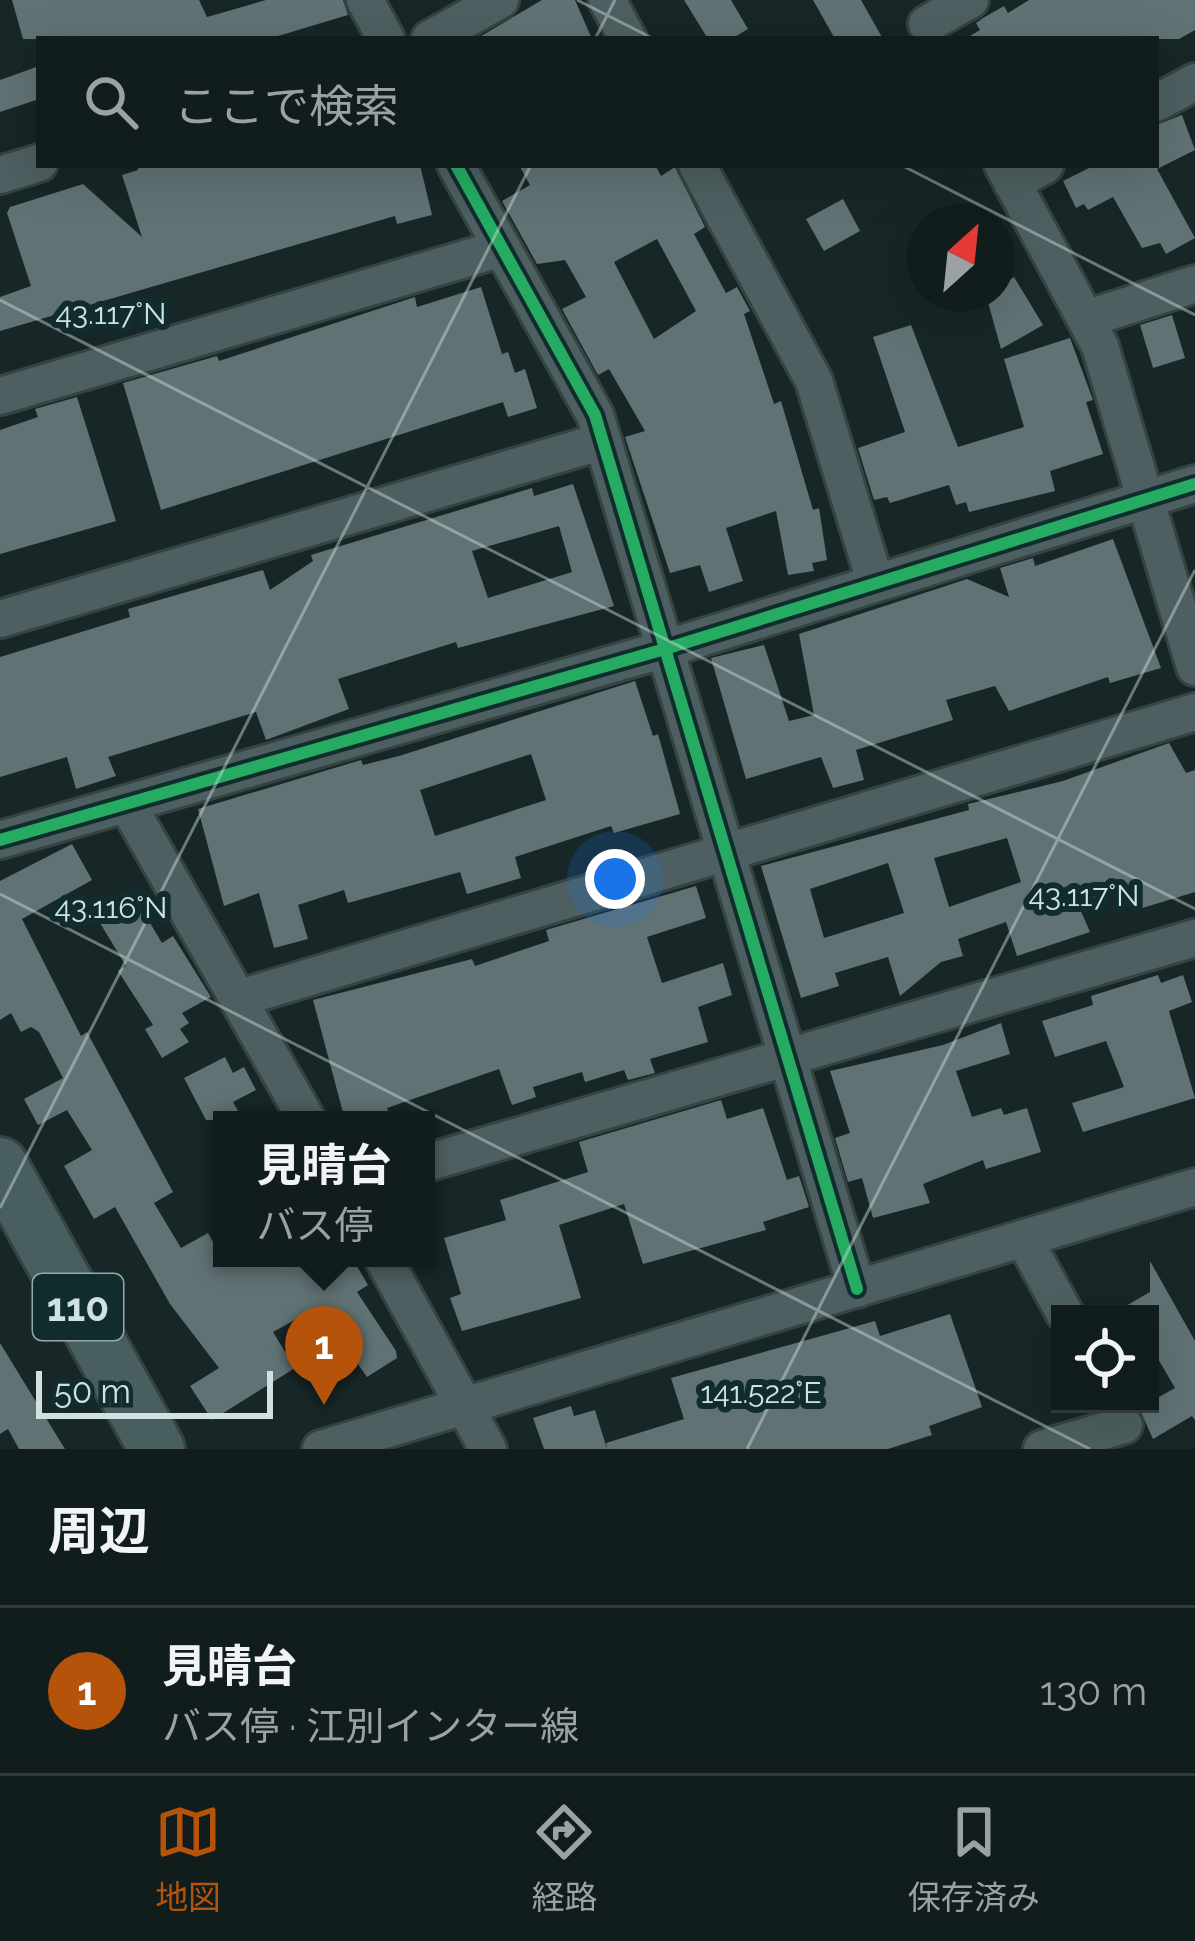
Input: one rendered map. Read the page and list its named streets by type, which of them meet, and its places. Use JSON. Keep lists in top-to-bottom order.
{
  "streets": {
    "main road": ["110"]
  },
  "scale_bar": "50 m",
  "north": "top right",
  "page": {
    "search": "ここで検索",
    "popup": ["見晴台", "バス停"],
    "pins": "1",
    "scale": "50 m",
    "heading": "周辺",
    "list": [
      {
        "mark": "1",
        "name": "見晴台",
        "note": "バス停 · 江別インター線",
        "value": "130 m"
      }
    ],
    "nav": ["地図", "経路", "保存済み"]
  },
  "coordinates": ["43.117°N", "43.116°N", "141.522°E"]
}
